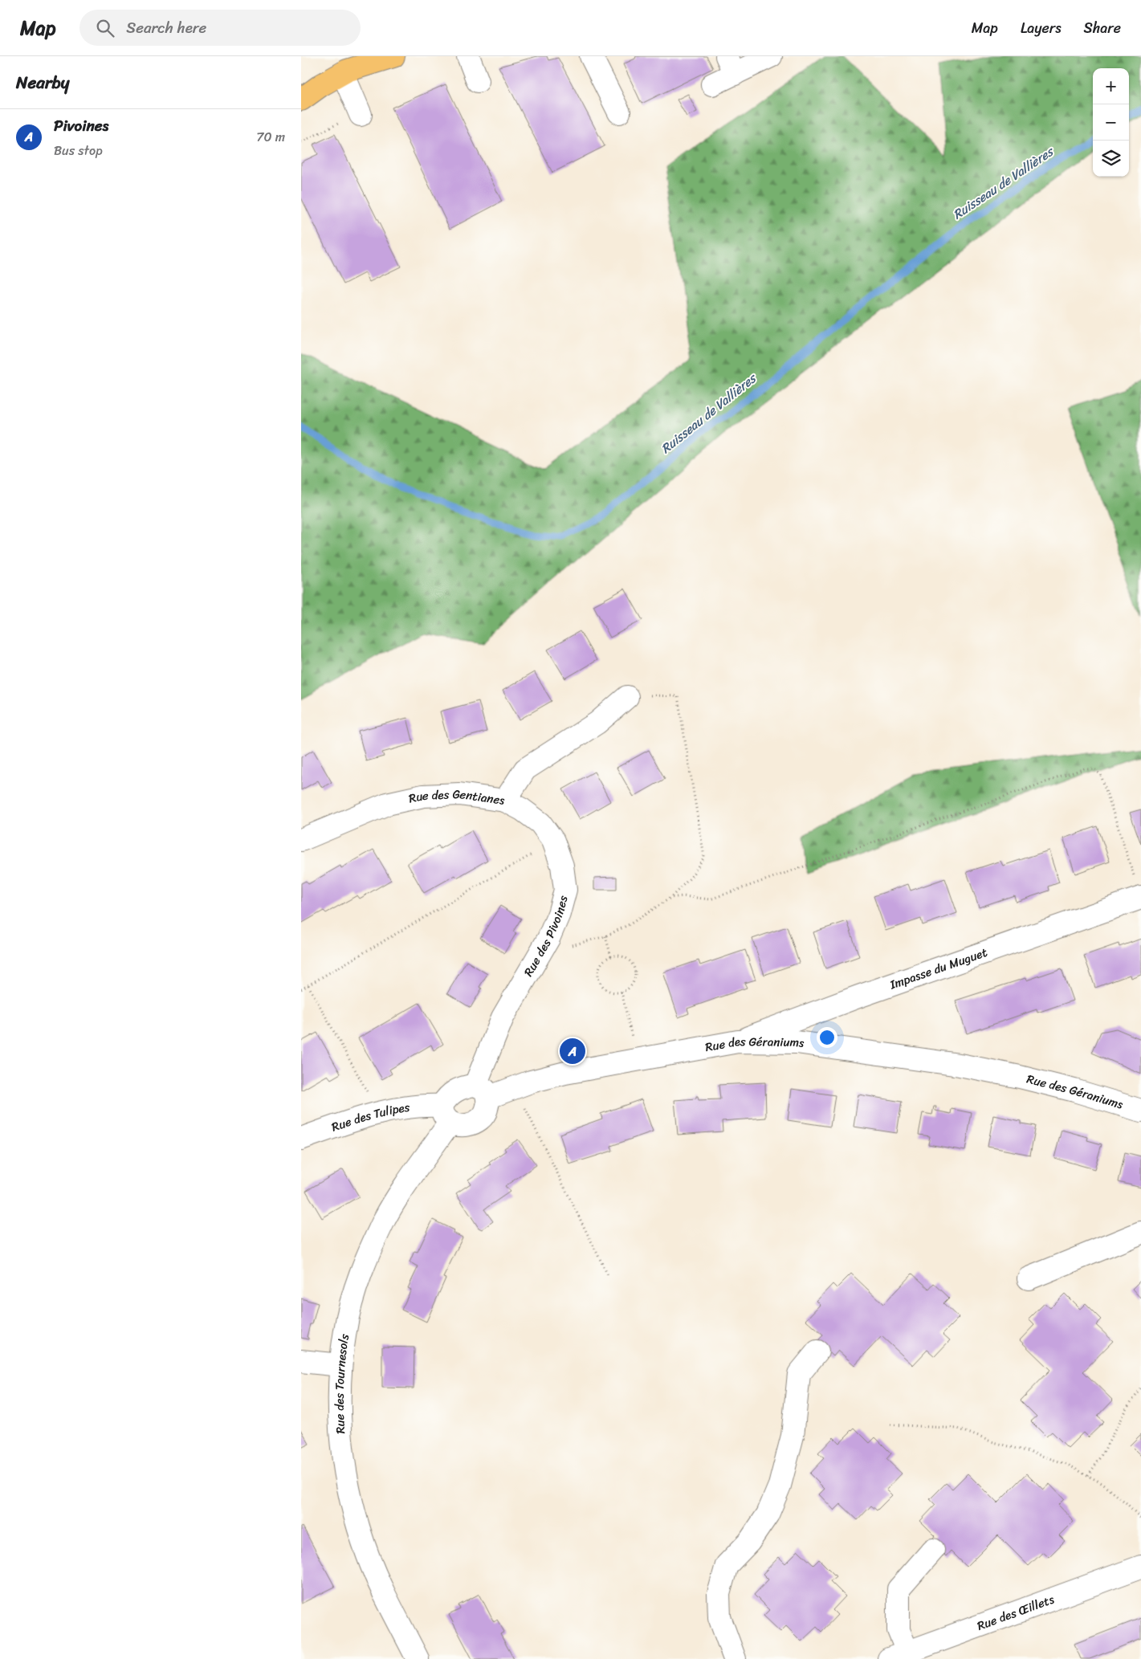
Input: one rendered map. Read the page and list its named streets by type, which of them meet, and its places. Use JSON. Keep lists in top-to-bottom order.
{
  "streets": {
    "street": [
      "Rue des Gentianes",
      "Rue des Pivoines",
      "Impasse du Muguet",
      "Rue des Géraniums",
      "Rue des Tulipes",
      "Rue des Tournesols",
      "Rue des Œillets"
    ]
  },
  "crossings": [
    ["Rue des Gentianes", "Rue des Pivoines"],
    ["Rue des Pivoines", "Rue des Géraniums"],
    ["Rue des Pivoines", "Rue des Tulipes"],
    ["Rue des Pivoines", "Rue des Tournesols"],
    ["Impasse du Muguet", "Rue des Géraniums"],
    ["Rue des Géraniums", "Rue des Tulipes"],
    ["Rue des Géraniums", "Rue des Tournesols"],
    ["Rue des Tulipes", "Rue des Tournesols"]
  ],
  "water": ["Ruisseau de Vallières"],
  "page": {
    "header": "Map",
    "search": "Search here",
    "nav": ["Map", "Layers", "Share"],
    "heading": "Nearby",
    "map_buttons": ["+", "−"],
    "list": [
      {
        "mark": "A",
        "name": "Pivoines",
        "note": "Bus stop",
        "value": "70 m"
      }
    ],
    "pins": "A"
  }
}
